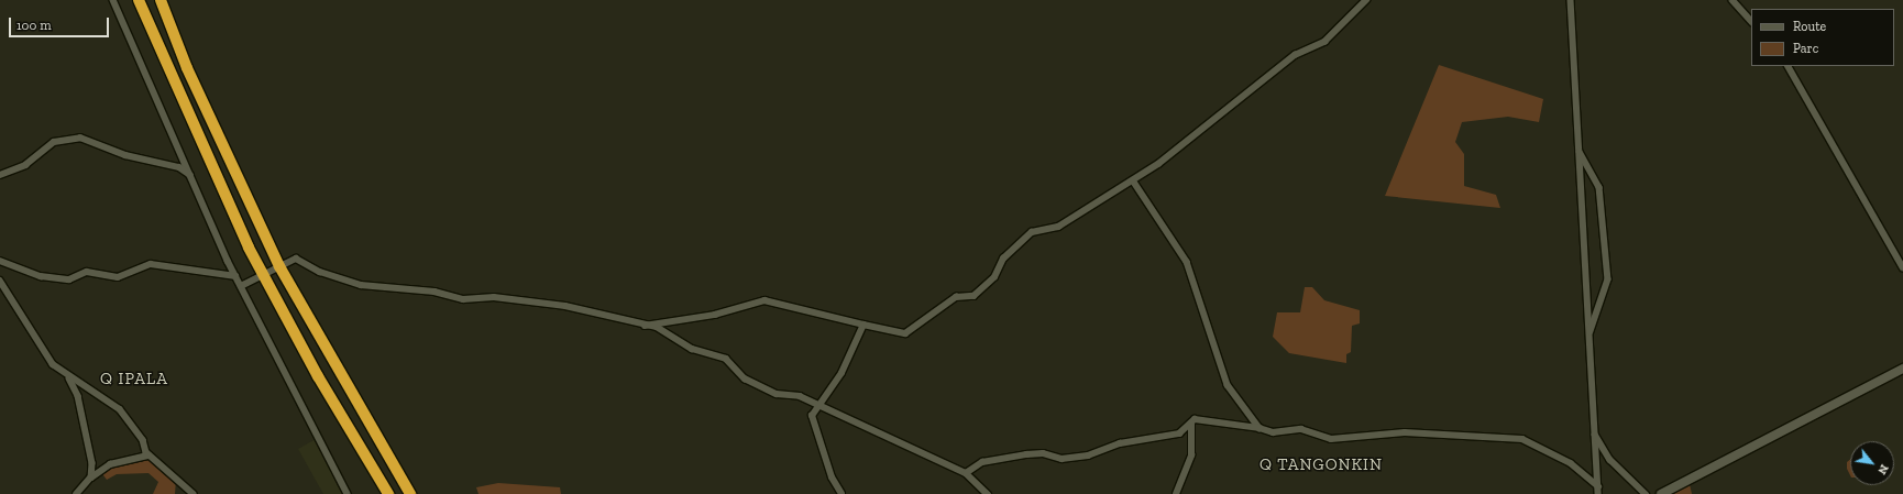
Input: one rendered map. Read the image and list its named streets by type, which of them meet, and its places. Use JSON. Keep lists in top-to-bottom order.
{
  "districts": ["Q IPALA", "Q TANGONKIN"],
  "legend": ["Route", "Parc"],
  "scale_bar": "100 m",
  "north": "bottom right"
}
